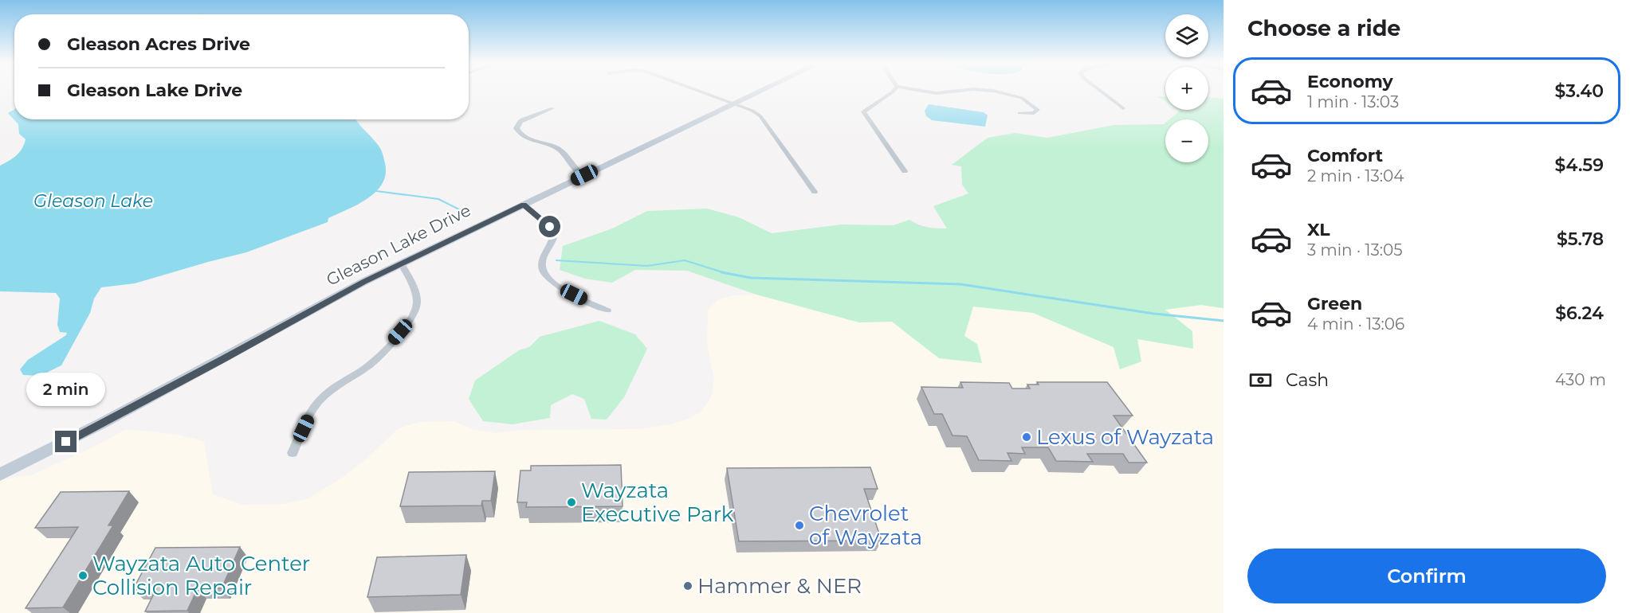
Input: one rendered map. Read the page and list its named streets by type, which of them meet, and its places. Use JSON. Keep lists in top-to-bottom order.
{
  "streets": {
    "main road": ["Gleason Lake Drive"]
  },
  "water": ["Gleason Lake"],
  "places": [
    "Lexus of Wayzata",
    "Wayzata Executive Park",
    "Chevrolet of Wayzata",
    "Wayzata Auto Center Collision Repair",
    "Hammer & NER"
  ],
  "page": {
    "heading": "Choose a ride",
    "map_buttons": ["+", "−"],
    "banner": ["Gleason Acres Drive", "Gleason Lake Drive"],
    "list": [
      {
        "name": "Economy",
        "note": "1 min · 13:03",
        "value": "$3.40"
      },
      {
        "name": "Comfort",
        "note": "2 min · 13:04",
        "value": "$4.59"
      },
      {
        "name": "XL",
        "note": "3 min · 13:05",
        "value": "$5.78"
      },
      {
        "name": "Green",
        "note": "4 min · 13:06",
        "value": "$6.24"
      }
    ],
    "pay": ["Cash", "430 m"],
    "bubble": "2 min",
    "buttons": "Confirm"
  }
}
